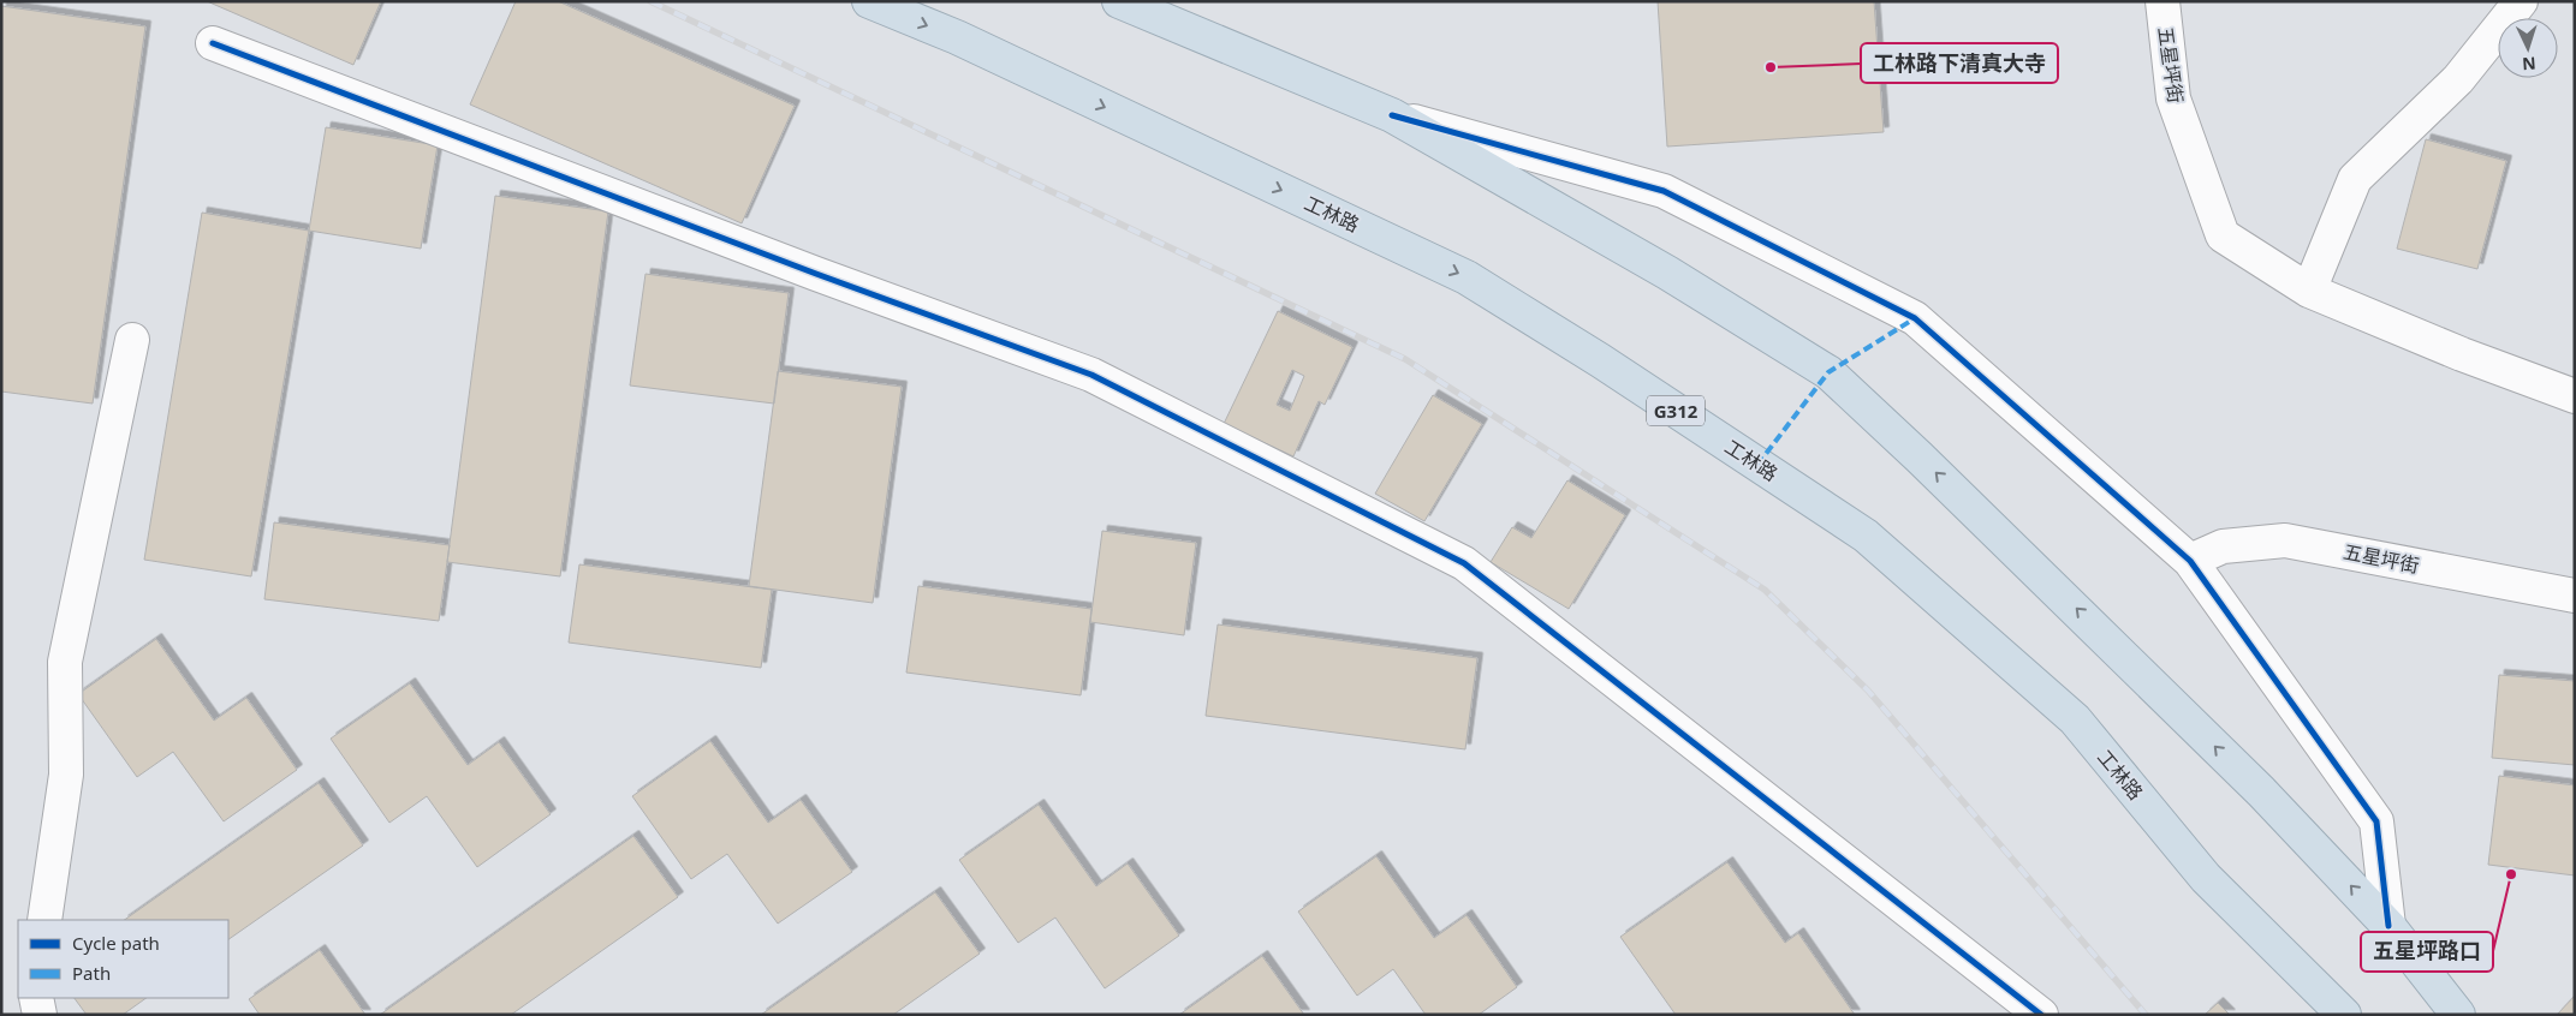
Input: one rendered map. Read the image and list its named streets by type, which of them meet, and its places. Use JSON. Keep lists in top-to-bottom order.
{
  "streets": {
    "highway": ["工林路", "G312"],
    "street": ["五星坪街"]
  },
  "places": ["工林路下清真大寺", "五星坪路口"],
  "legend": ["Cycle path", "Path"],
  "north": "bottom"
}
